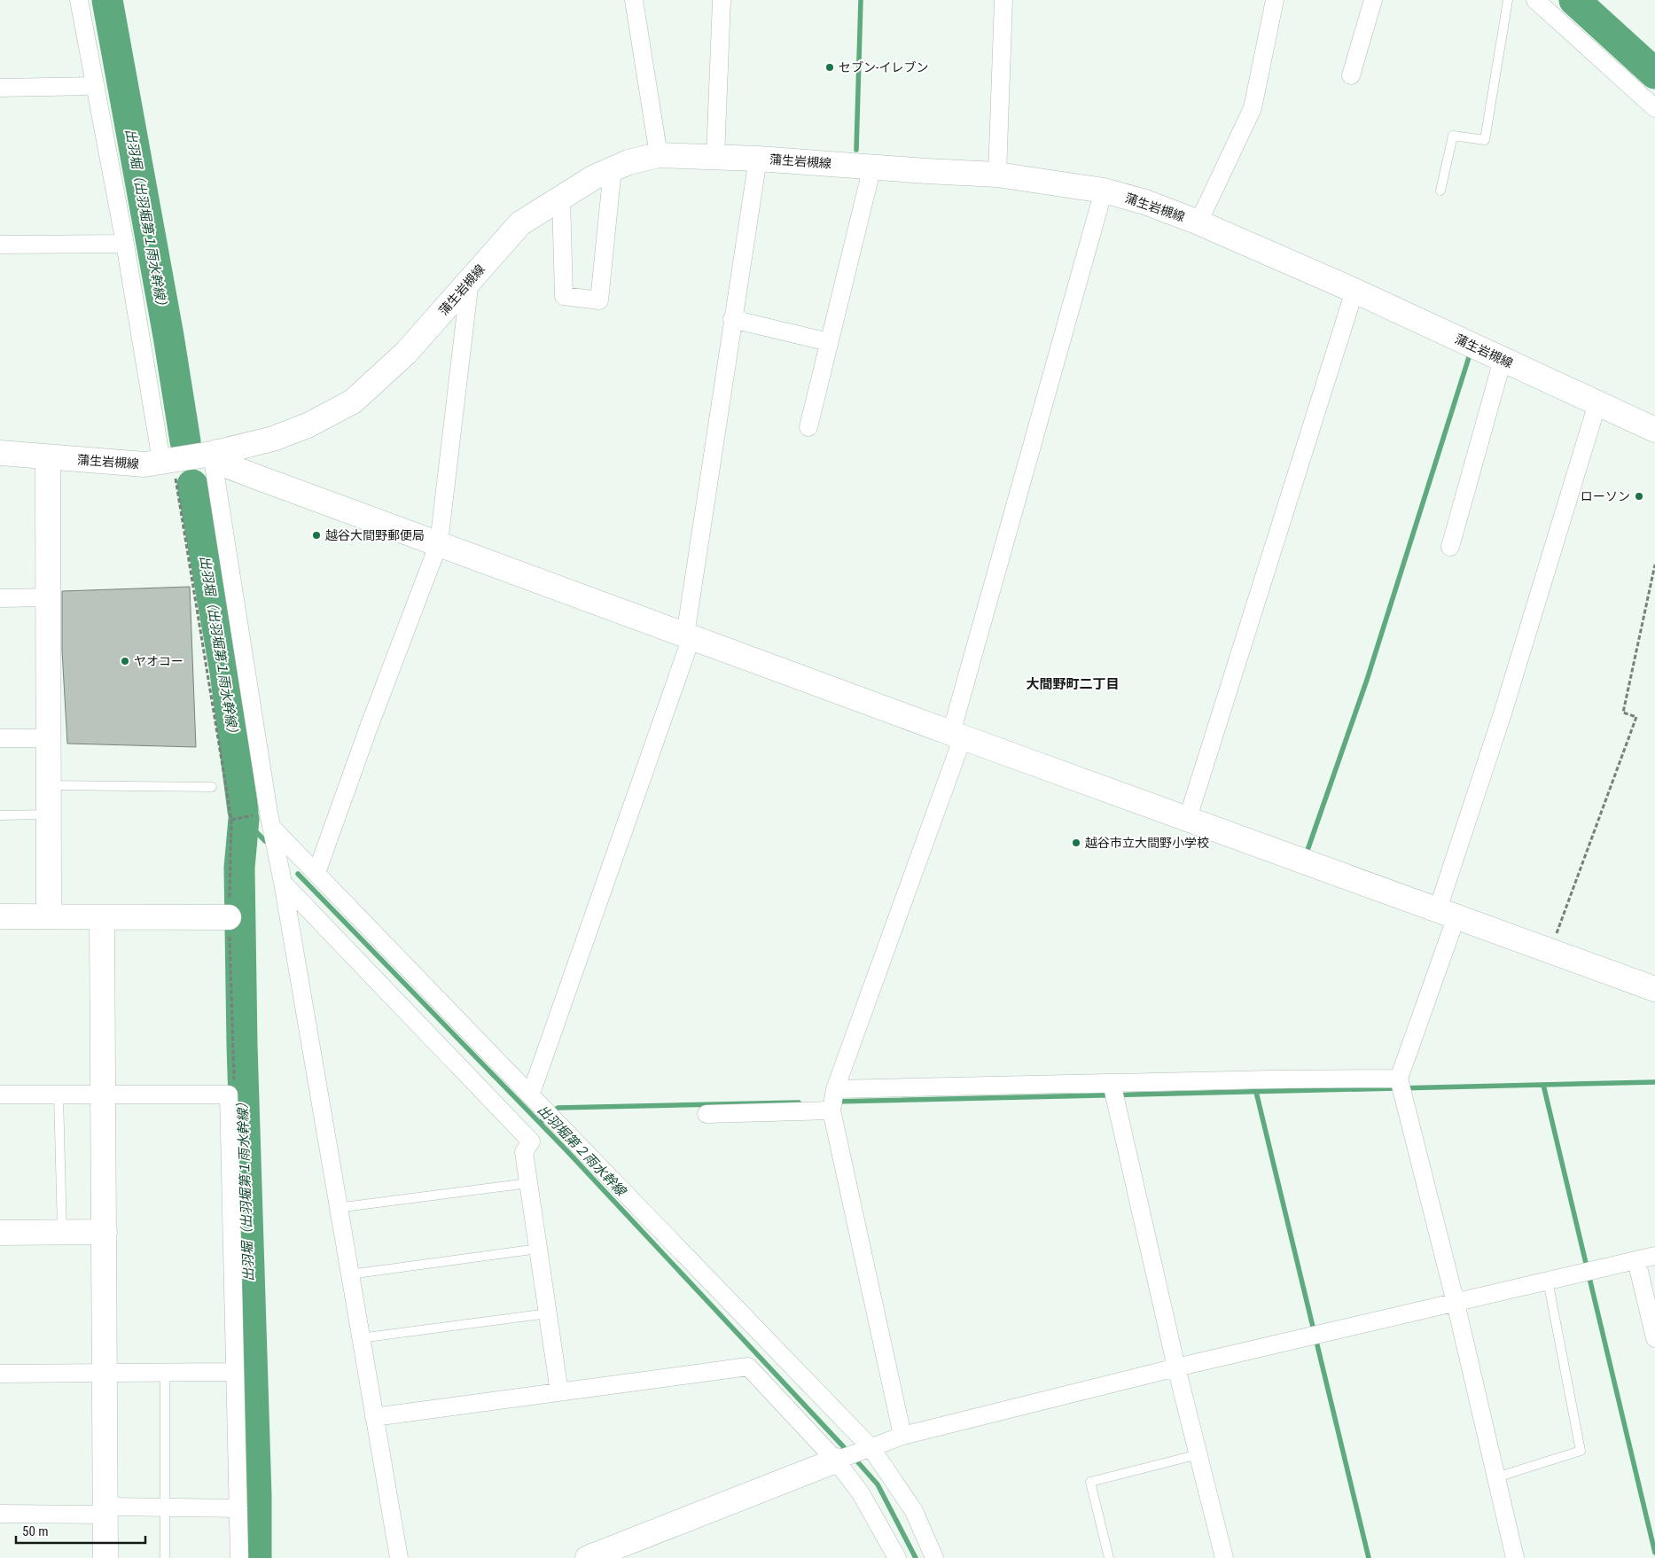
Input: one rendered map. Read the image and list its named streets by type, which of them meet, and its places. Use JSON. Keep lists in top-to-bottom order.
{
  "streets": {
    "street": ["蒲生岩槻線"]
  },
  "districts": ["大間野町二丁目"],
  "water": ["出羽堀（出羽堀第１雨水幹線）", "出羽堀第２雨水幹線"],
  "places": [
    "セブン-イレブン",
    "ローソン",
    "越谷大間野郵便局",
    "ヤオコー",
    "越谷市立大間野小学校"
  ],
  "scale_bar": "50 m"
}
